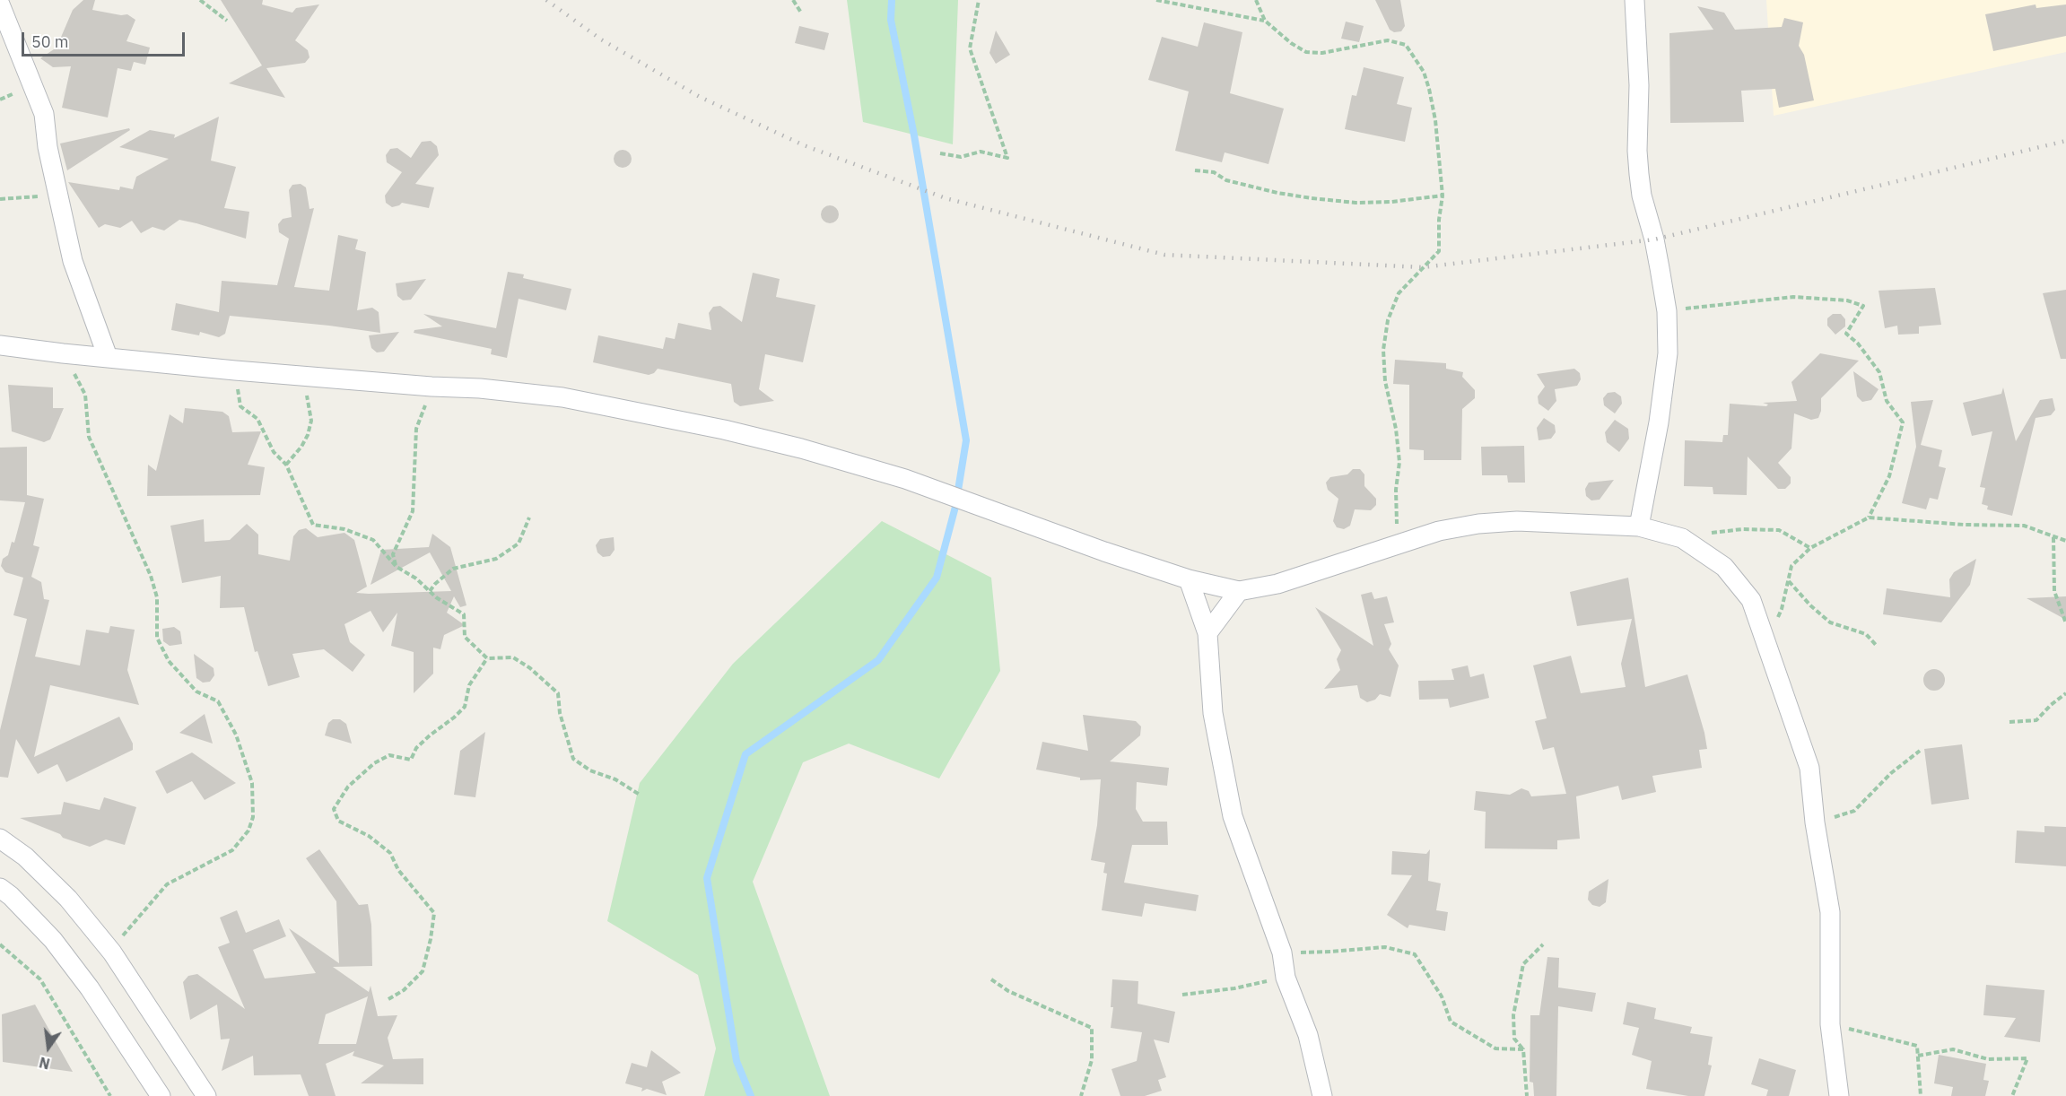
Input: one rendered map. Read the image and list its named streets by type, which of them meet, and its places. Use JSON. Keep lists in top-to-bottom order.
{
  "scale_bar": "50 m",
  "north": "bottom"
}
